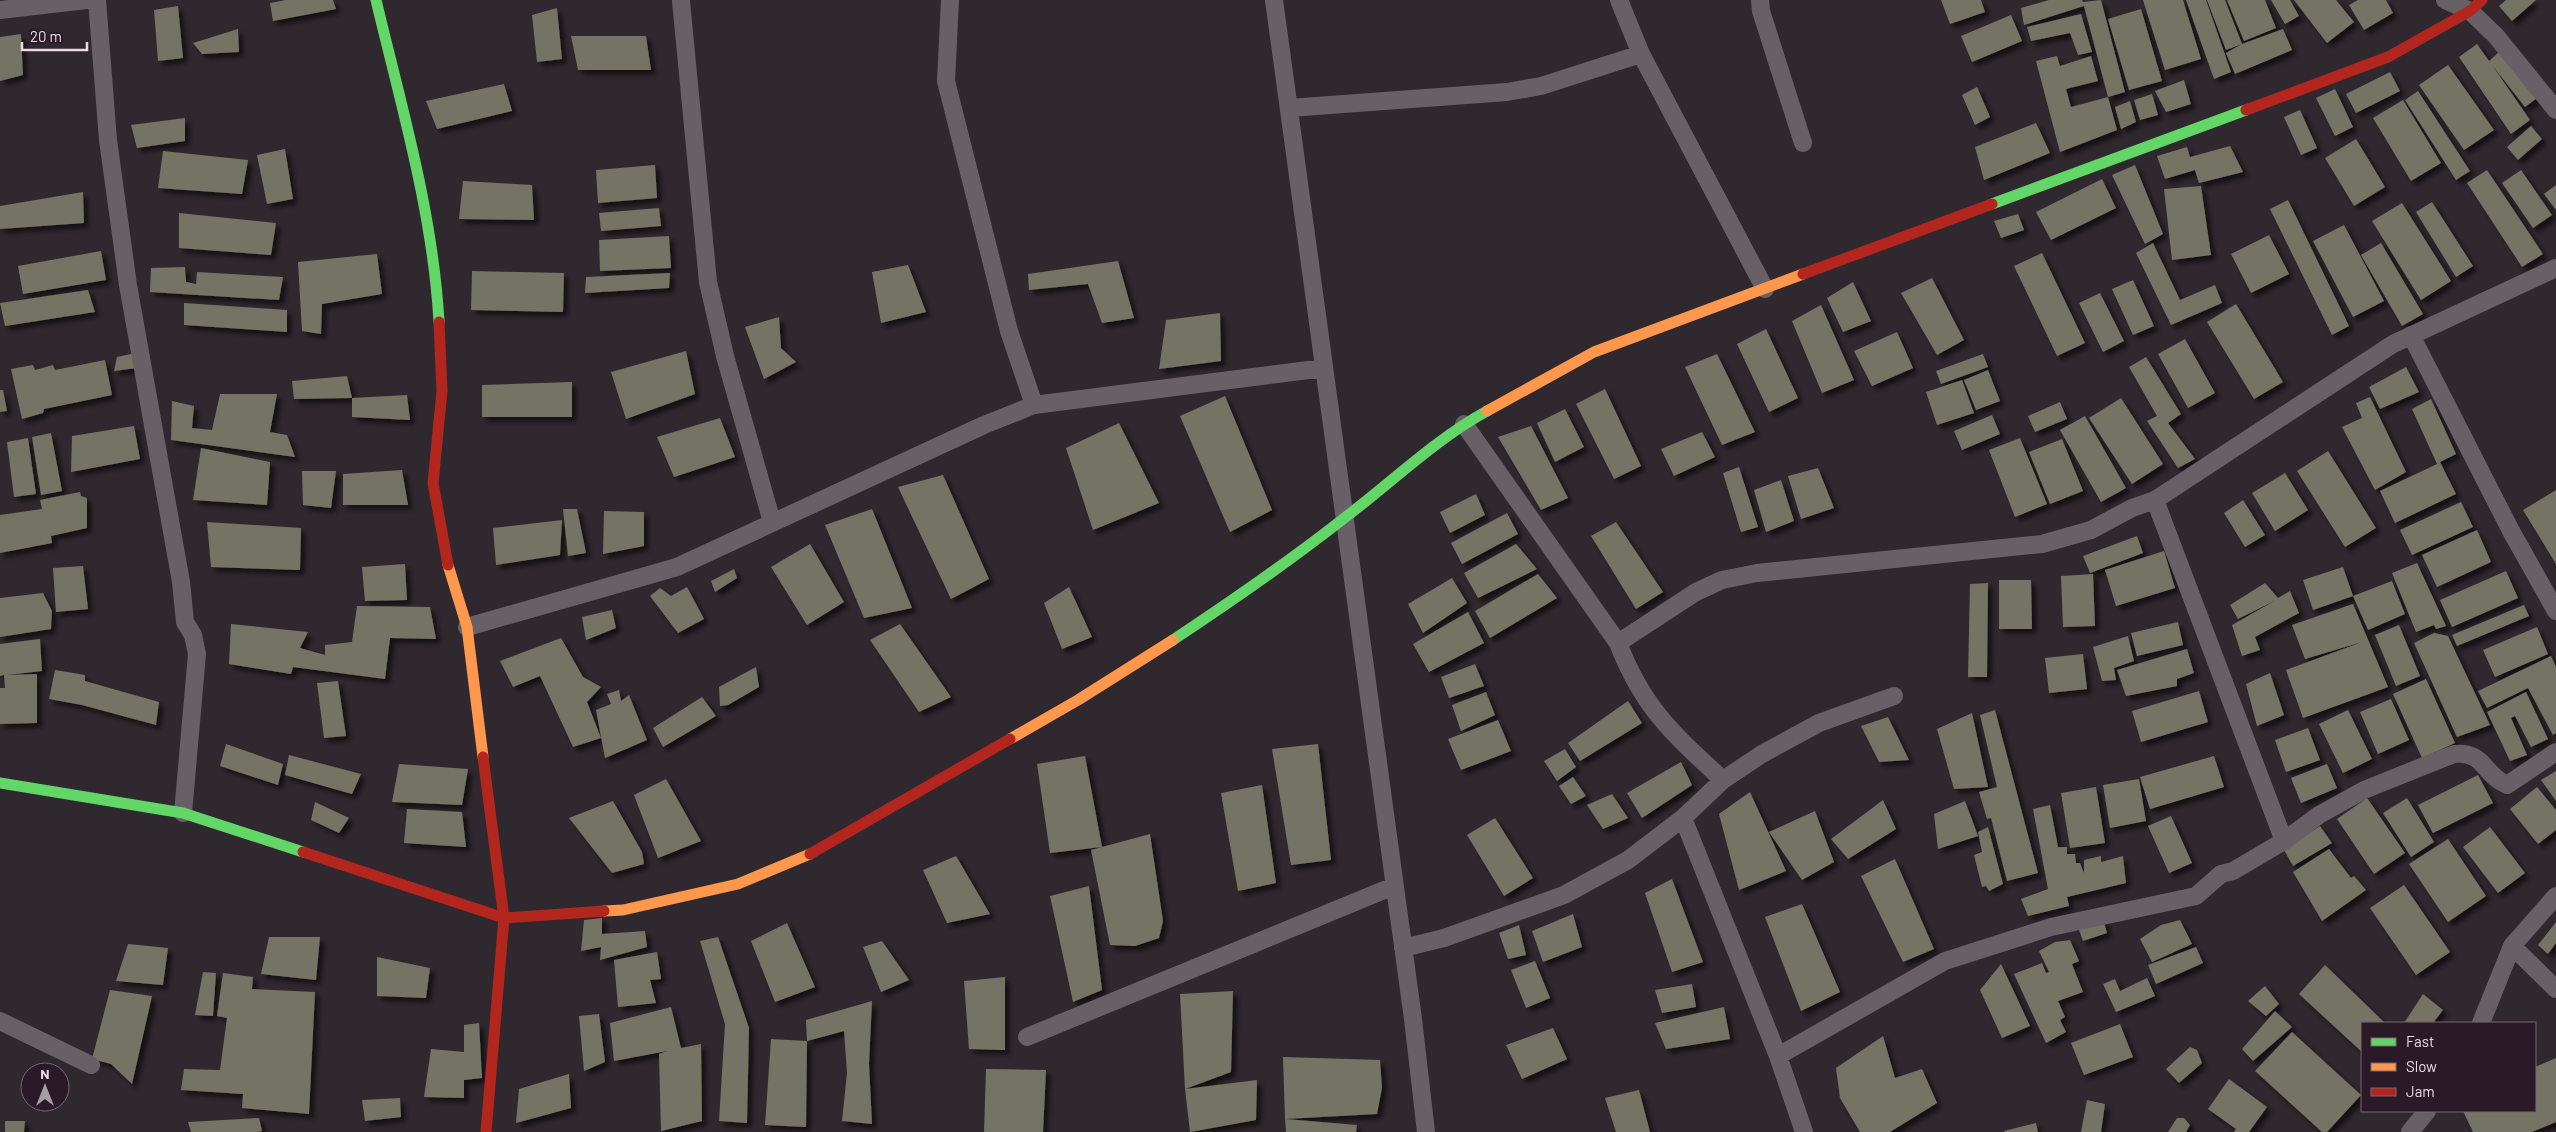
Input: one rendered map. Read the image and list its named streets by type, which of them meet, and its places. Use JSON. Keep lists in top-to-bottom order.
{
  "legend": ["Fast", "Slow", "Jam"],
  "scale_bar": "20 m",
  "north": "top"
}
